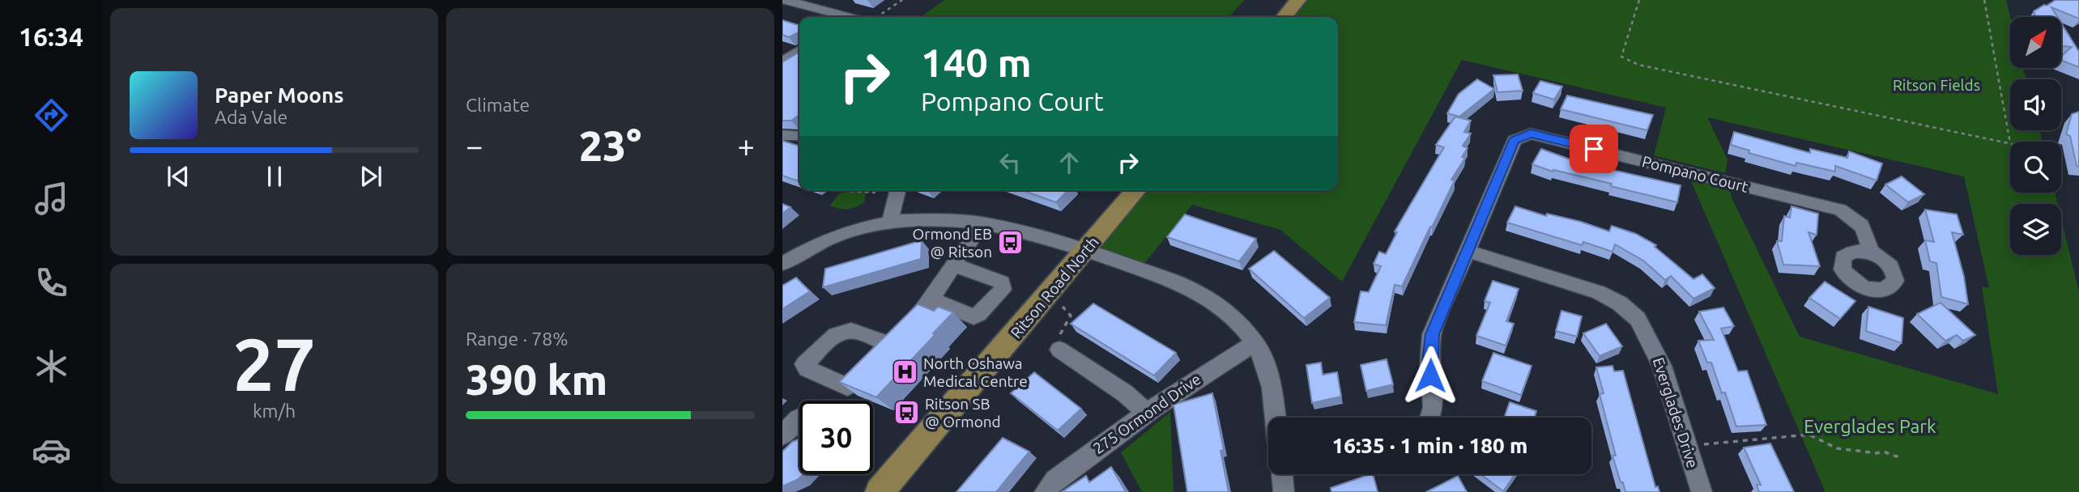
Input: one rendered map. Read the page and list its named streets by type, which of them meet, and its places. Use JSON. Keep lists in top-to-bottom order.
{
  "streets": {
    "main road": ["Ritson Road North"],
    "street": ["Pompano Court", "Everglades Drive", "275 Ormond Drive"]
  },
  "crossings": [
    ["Pompano Court", "Everglades Drive"]
  ],
  "parks": ["Ritson Fields", "Everglades Park"],
  "places": {
    "bus stop": ["Ormond EB @ Ritson", "Ritson SB @ Ormond"],
    "hospital": ["North Oshawa Medical Centre"]
  },
  "north": "top right",
  "page": {
    "tabs": "16:34",
    "tile": [
      "Climate",
      ["27", "km/h"],
      ["Range · 78%", "390 km"]
    ],
    "turn": ["140 m", "Pompano Court"],
    "song": ["Paper Moons", "Ada Vale"],
    "heat": ["−", "23°", "+"],
    "limit": "30",
    "trip": "16:35 · 1 min · 180 m"
  }
}
